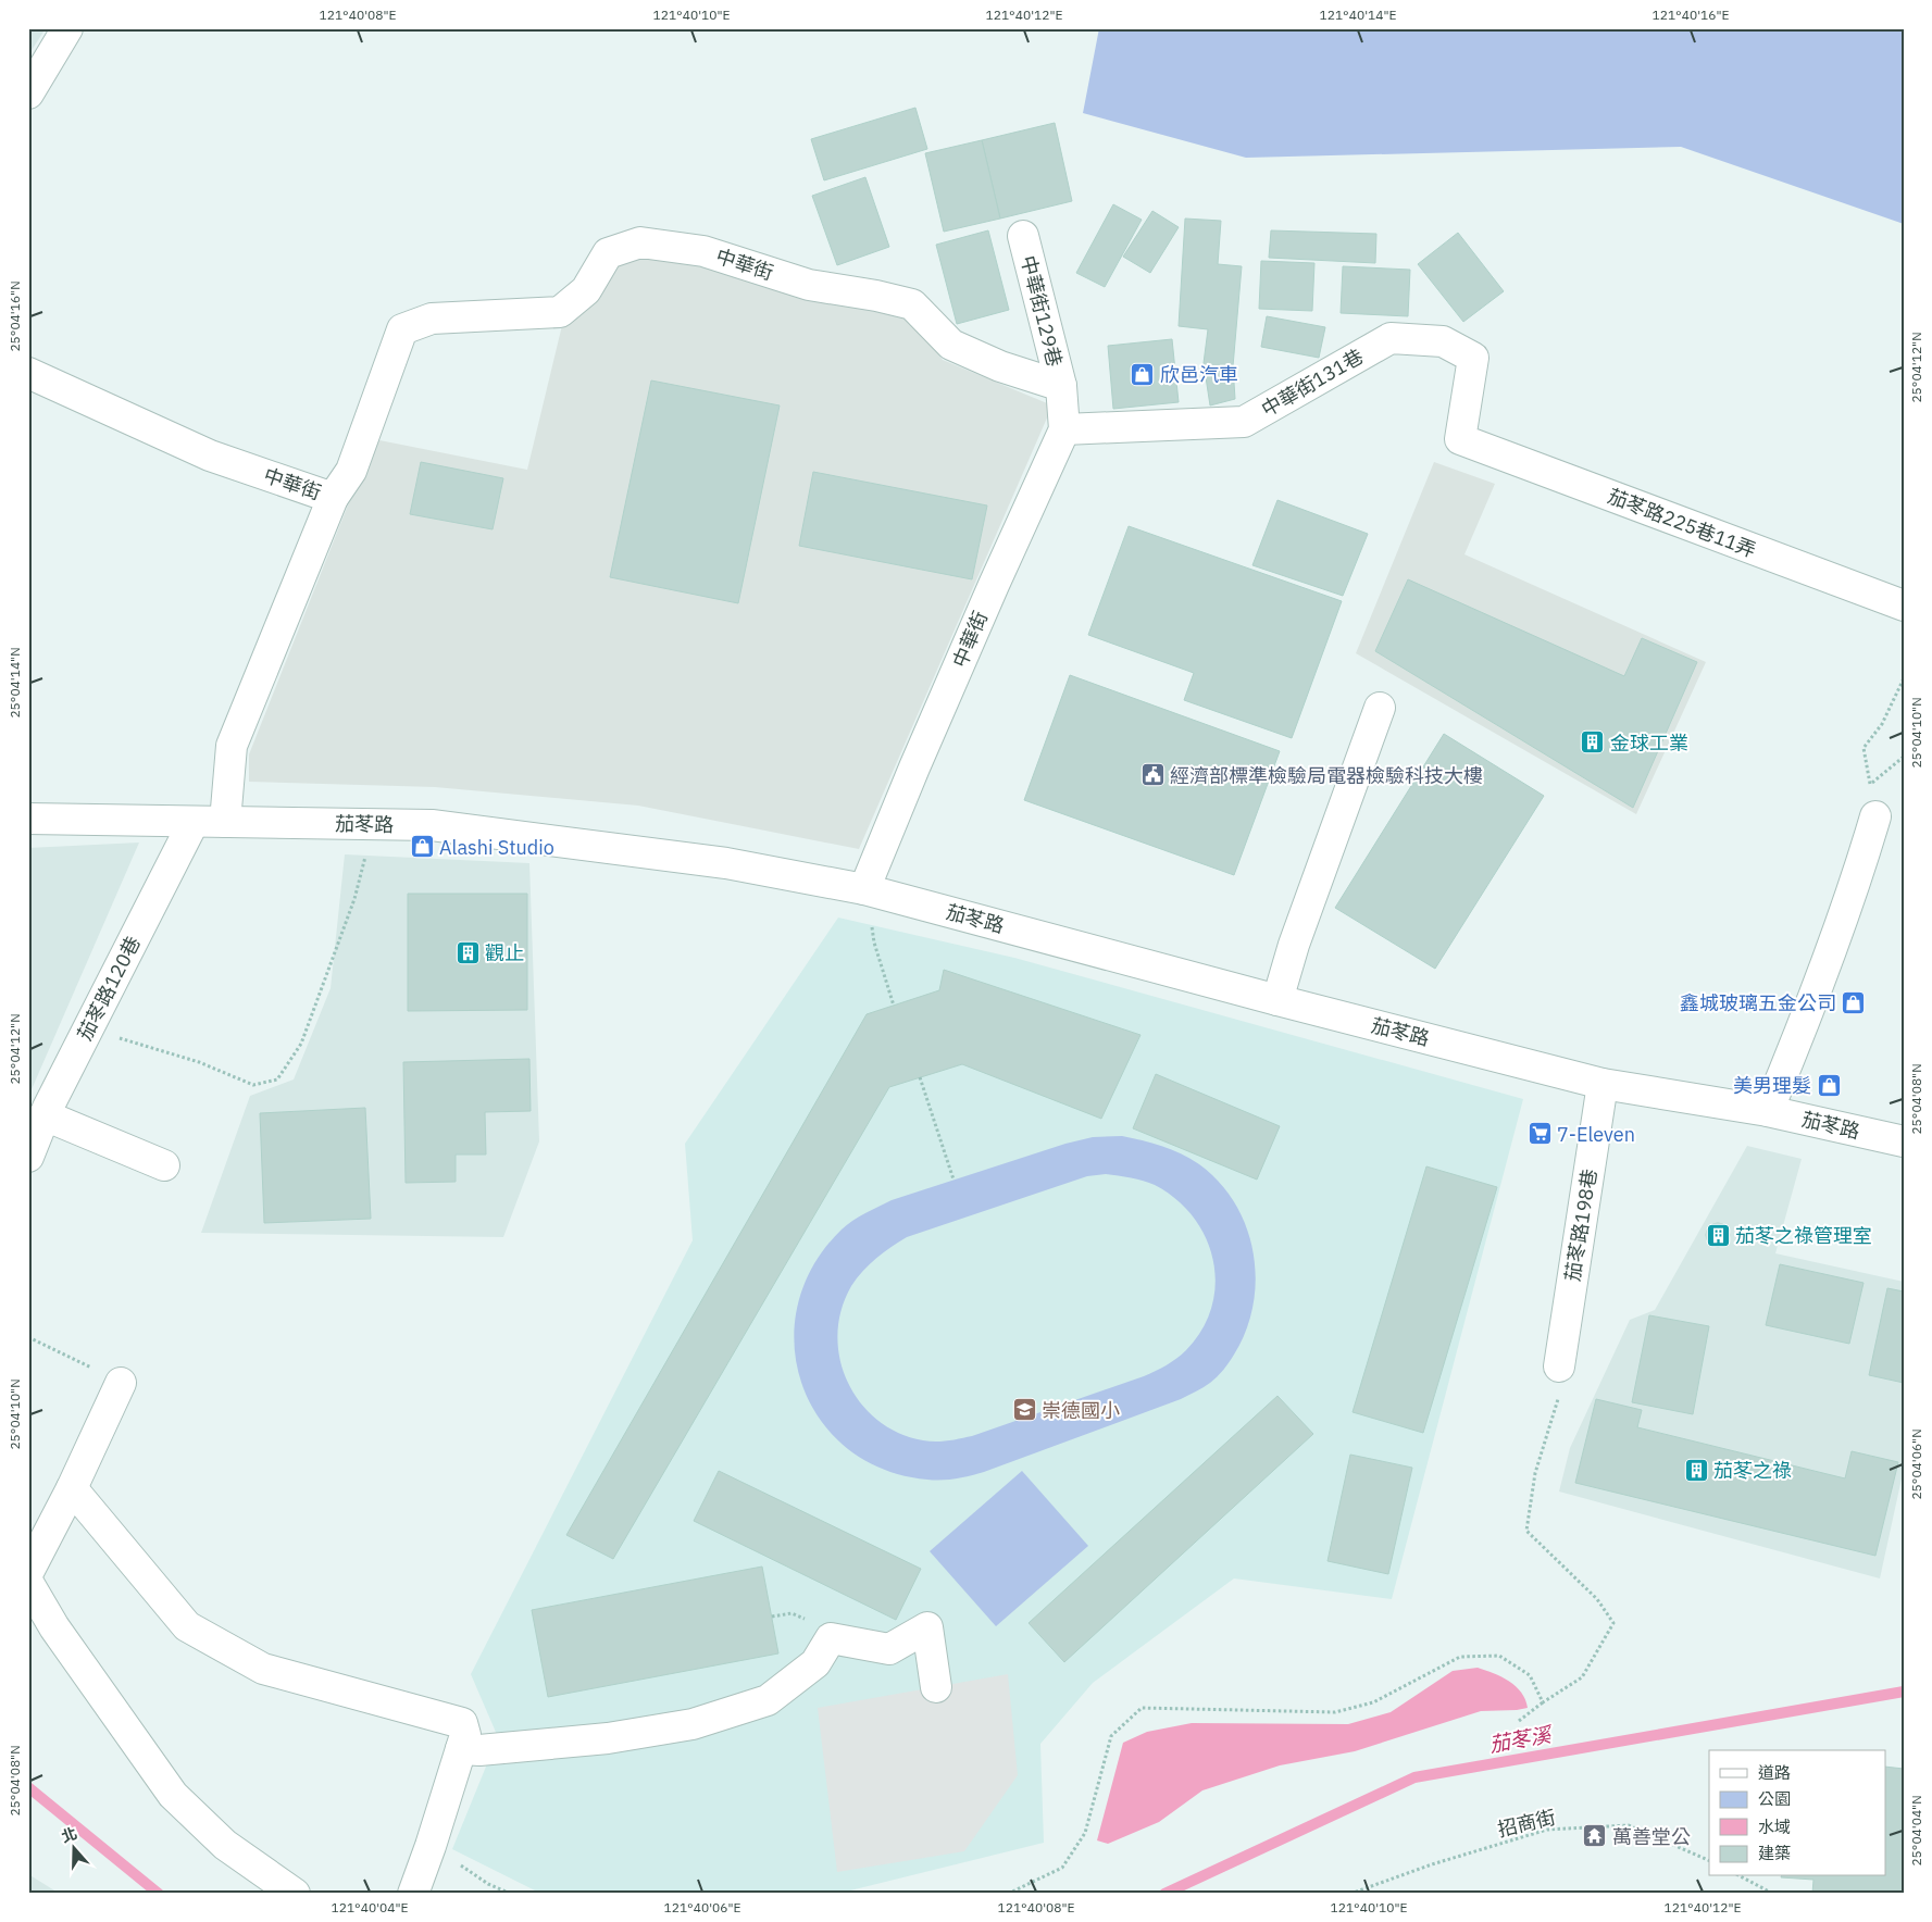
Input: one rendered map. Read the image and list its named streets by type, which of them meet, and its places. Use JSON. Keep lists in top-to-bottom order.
{
  "streets": {
    "street": [
      "中華街",
      "中華街129巷",
      "中華街131巷",
      "茄苳路225巷11弄",
      "茄苳路",
      "茄苳路120巷",
      "茄苳路198巷"
    ],
    "path": ["招商街"]
  },
  "crossings": [
    ["中華街", "中華街129巷"],
    ["中華街", "中華街131巷"],
    ["中華街", "茄苳路"],
    ["中華街131巷", "茄苳路225巷11弄"],
    ["茄苳路", "茄苳路120巷"],
    ["茄苳路", "茄苳路198巷"]
  ],
  "water": ["茄苳溪"],
  "places": {
    "shop": [
      "欣邑汽車",
      "Alashi Studio",
      "鑫城玻璃五金公司",
      "美男理髮"
    ],
    "building": [
      "金球工業",
      "觀止",
      "茄苳之祿管理室",
      "茄苳之祿"
    ],
    "public building": ["經濟部標準檢驗局電器檢驗科技大樓"],
    "supermarket": ["7-Eleven"],
    "school or university": ["崇德國小"],
    "temple": ["萬善堂公"]
  },
  "legend": [
    "道路",
    "公園",
    "水域",
    "建築"
  ],
  "north": "top",
  "coordinates": [
    "121°40'08\"E",
    "121°40'10\"E",
    "121°40'12\"E",
    "121°40'14\"E",
    "121°40'16\"E",
    "25°04'16\"N",
    "25°04'12\"N",
    "25°04'14\"N",
    "25°04'10\"N",
    "25°04'08\"N",
    "25°04'06\"N",
    "25°04'04\"N",
    "121°40'04\"E",
    "121°40'06\"E"
  ]
}
